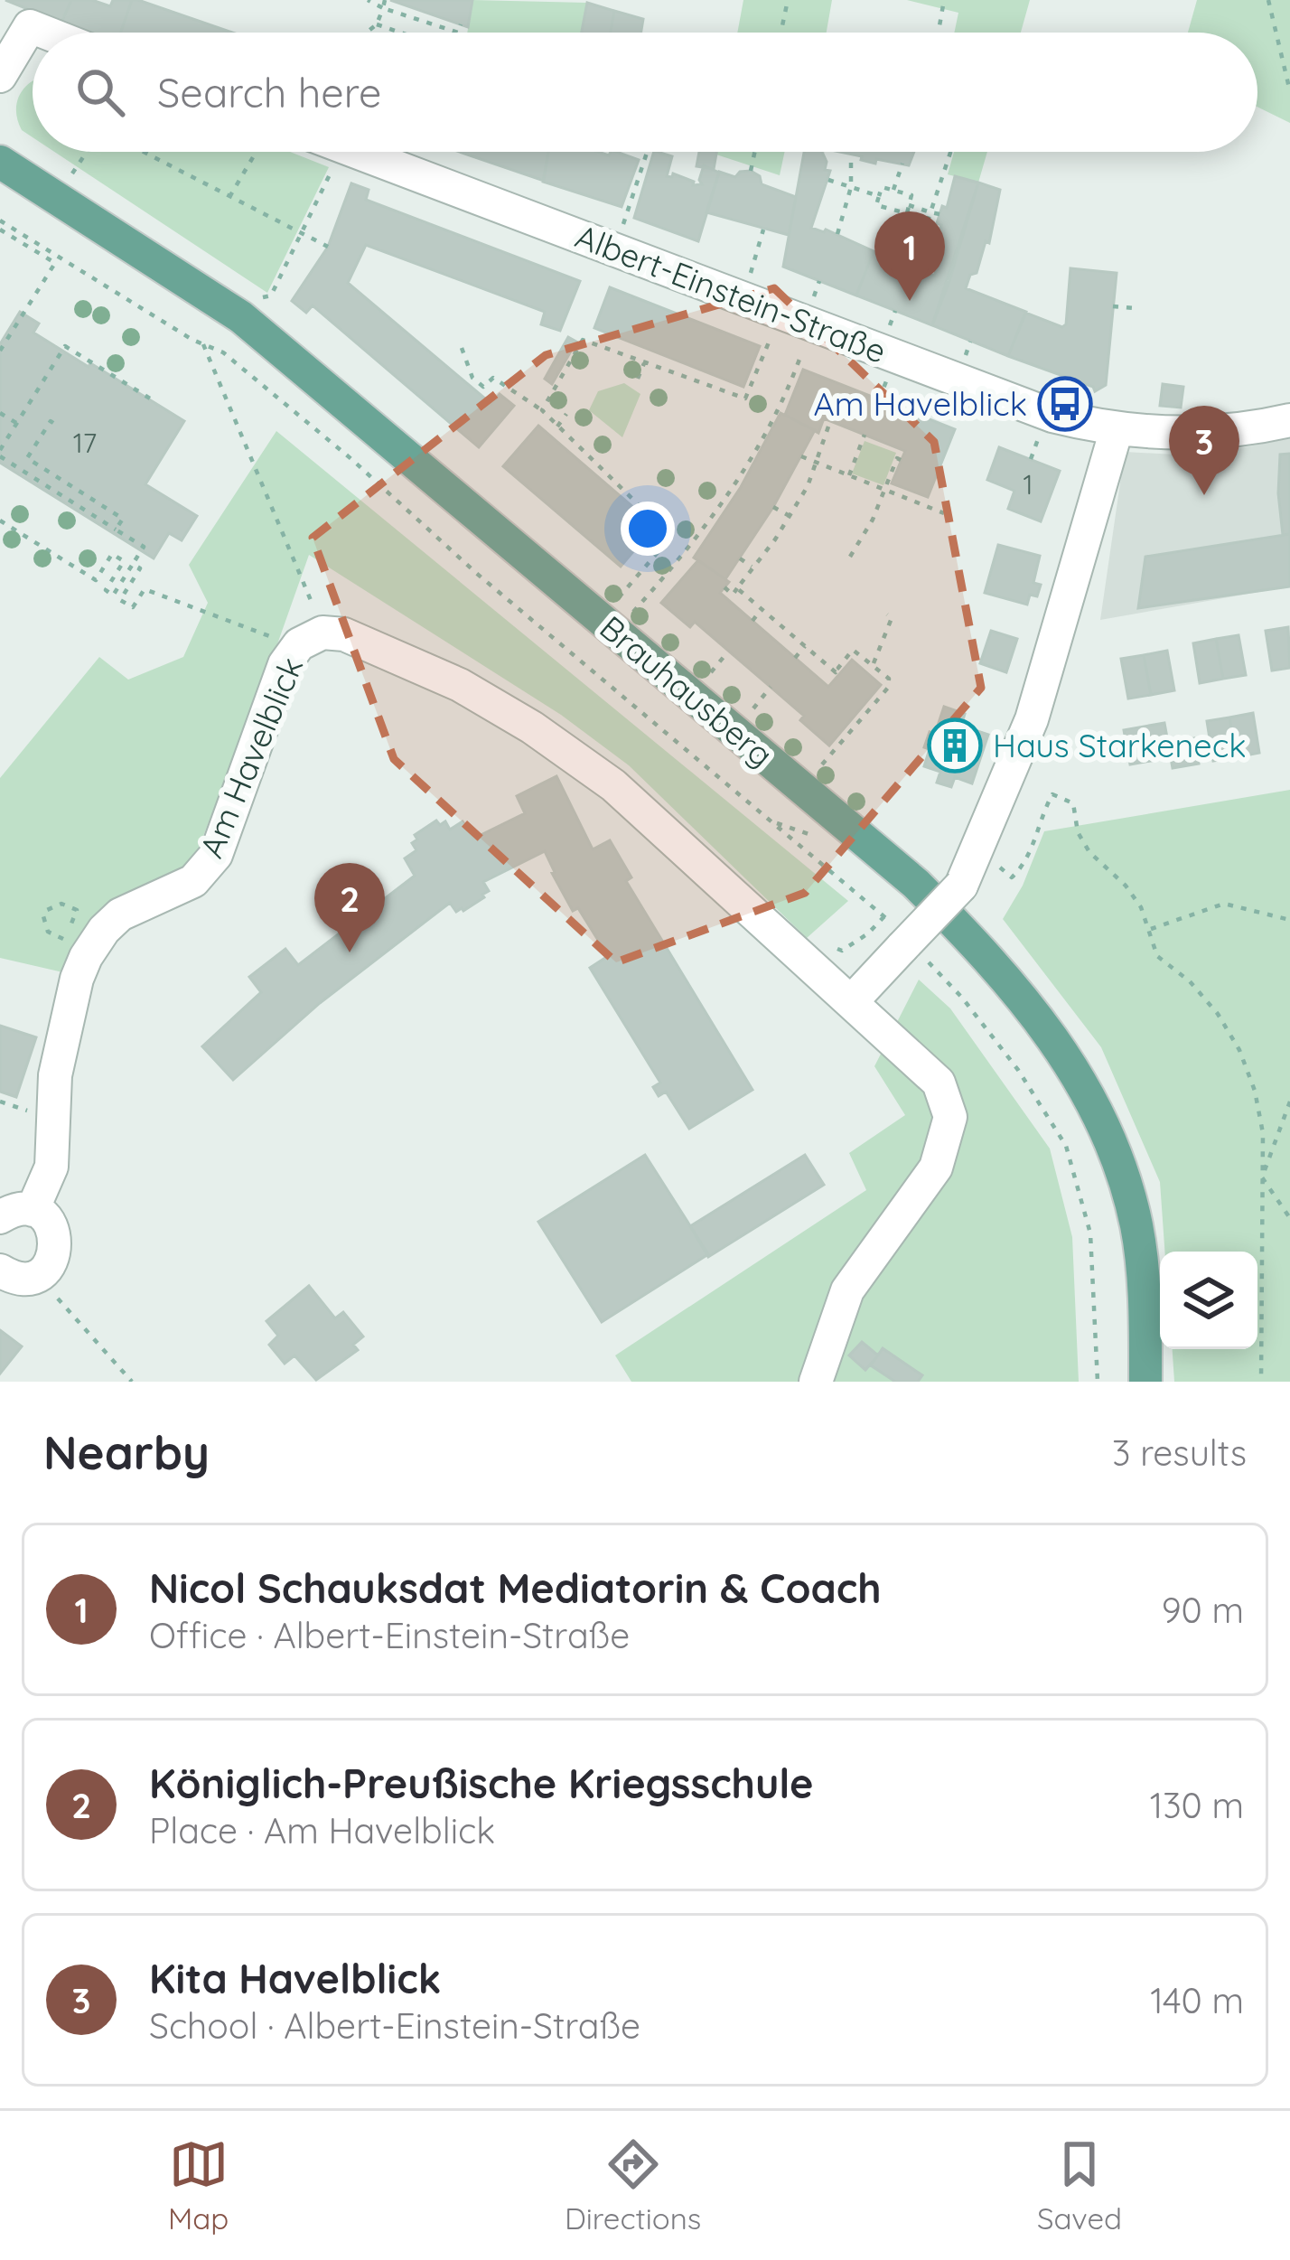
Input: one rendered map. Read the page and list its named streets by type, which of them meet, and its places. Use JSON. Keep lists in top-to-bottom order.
{
  "streets": {
    "main road": ["Brauhausberg"],
    "street": ["Albert-Einstein-Straße", "Am Havelblick"]
  },
  "places": {
    "bus stop": ["Am Havelblick"],
    "building": ["Haus Starkeneck"]
  },
  "house_numbers": ["17", "1"],
  "page": {
    "search": "Search here",
    "pins": ["1", "3", "2"],
    "heading": ["Nearby", "3 results"],
    "list": [
      {
        "mark": "1",
        "name": "Nicol Schauksdat Mediatorin & Coach",
        "note": "Office · Albert-Einstein-Straße",
        "value": "90 m"
      },
      {
        "mark": "2",
        "name": "Königlich-Preußische Kriegsschule",
        "note": "Place · Am Havelblick",
        "value": "130 m"
      },
      {
        "mark": "3",
        "name": "Kita Havelblick",
        "note": "School · Albert-Einstein-Straße",
        "value": "140 m"
      }
    ],
    "nav": ["Map", "Directions", "Saved"]
  }
}
